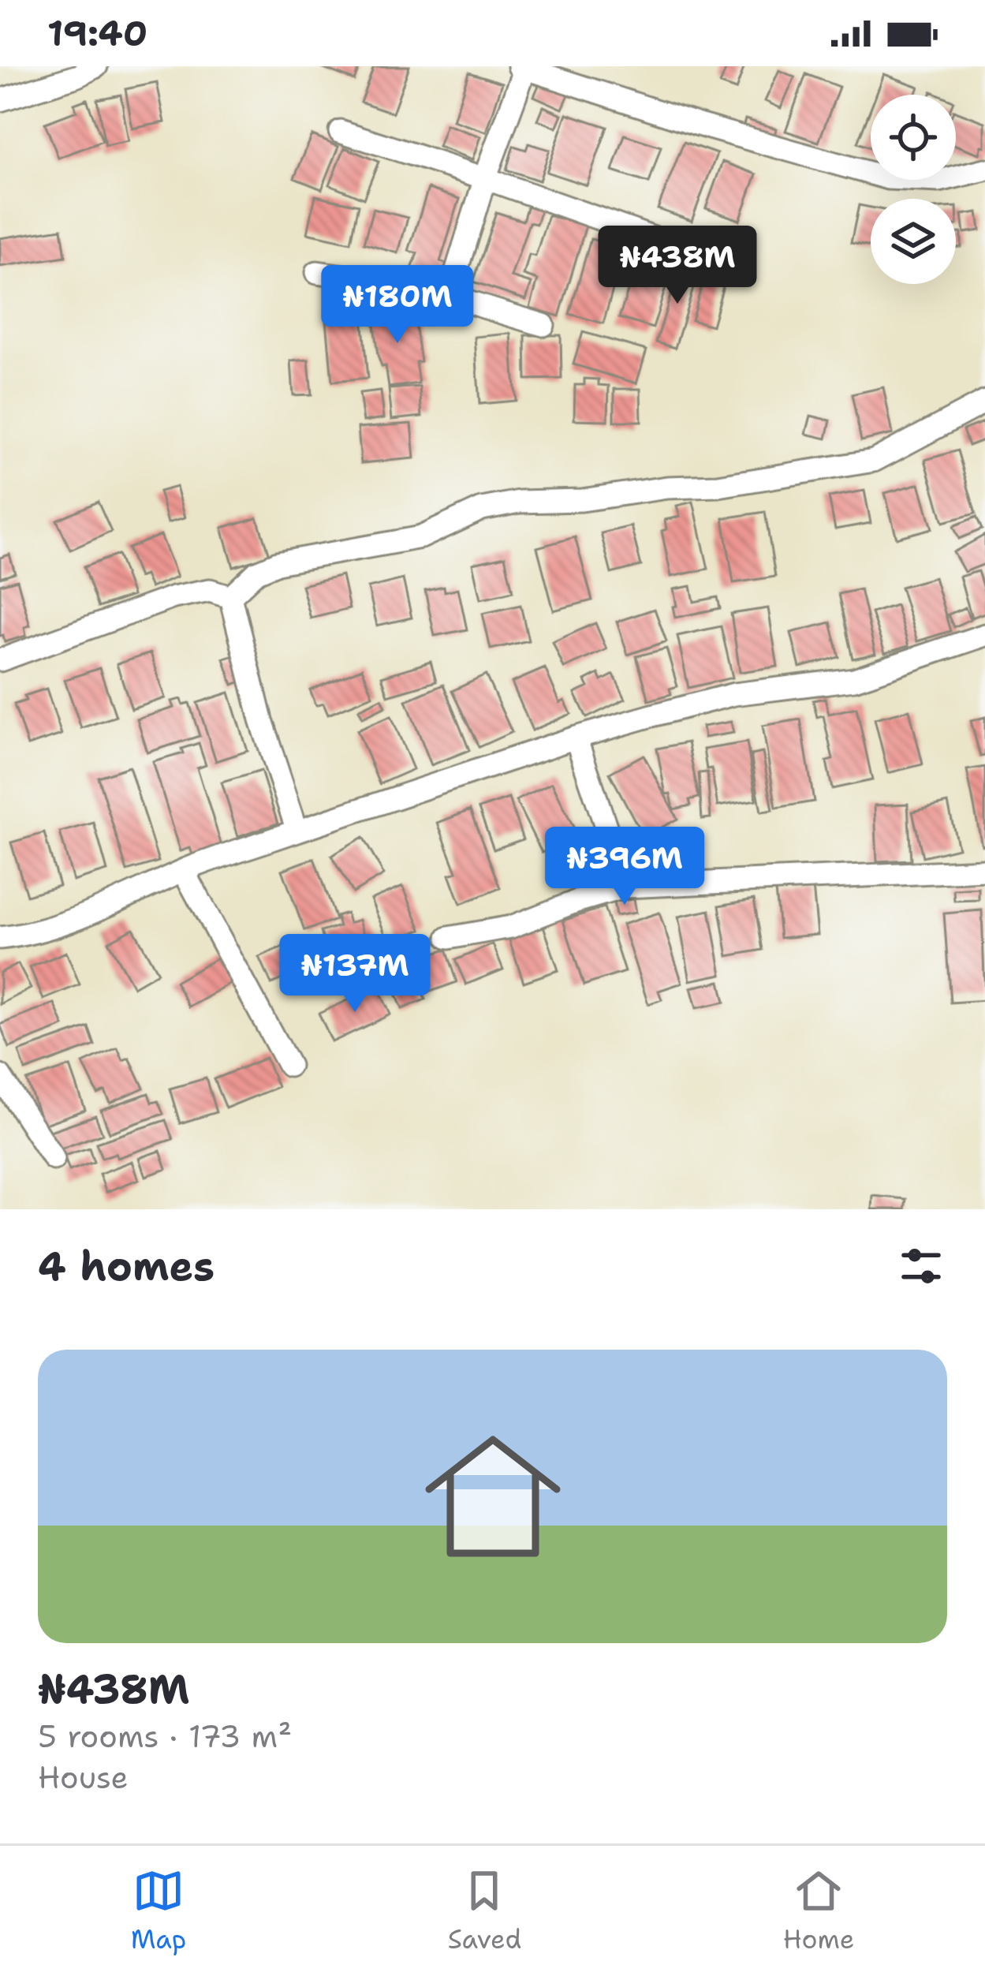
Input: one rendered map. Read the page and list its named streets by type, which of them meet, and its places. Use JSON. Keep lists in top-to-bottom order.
{
  "page": {
    "status": "19:40",
    "price": [
      "₦438M",
      "₦180M",
      "₦396M",
      "₦137M"
    ],
    "heading": "4 homes",
    "list": [
      {
        "name": "₦438M",
        "note": "5 rooms · 173 m² · House"
      }
    ],
    "tabs": ["Map", "Saved", "Home"]
  }
}
